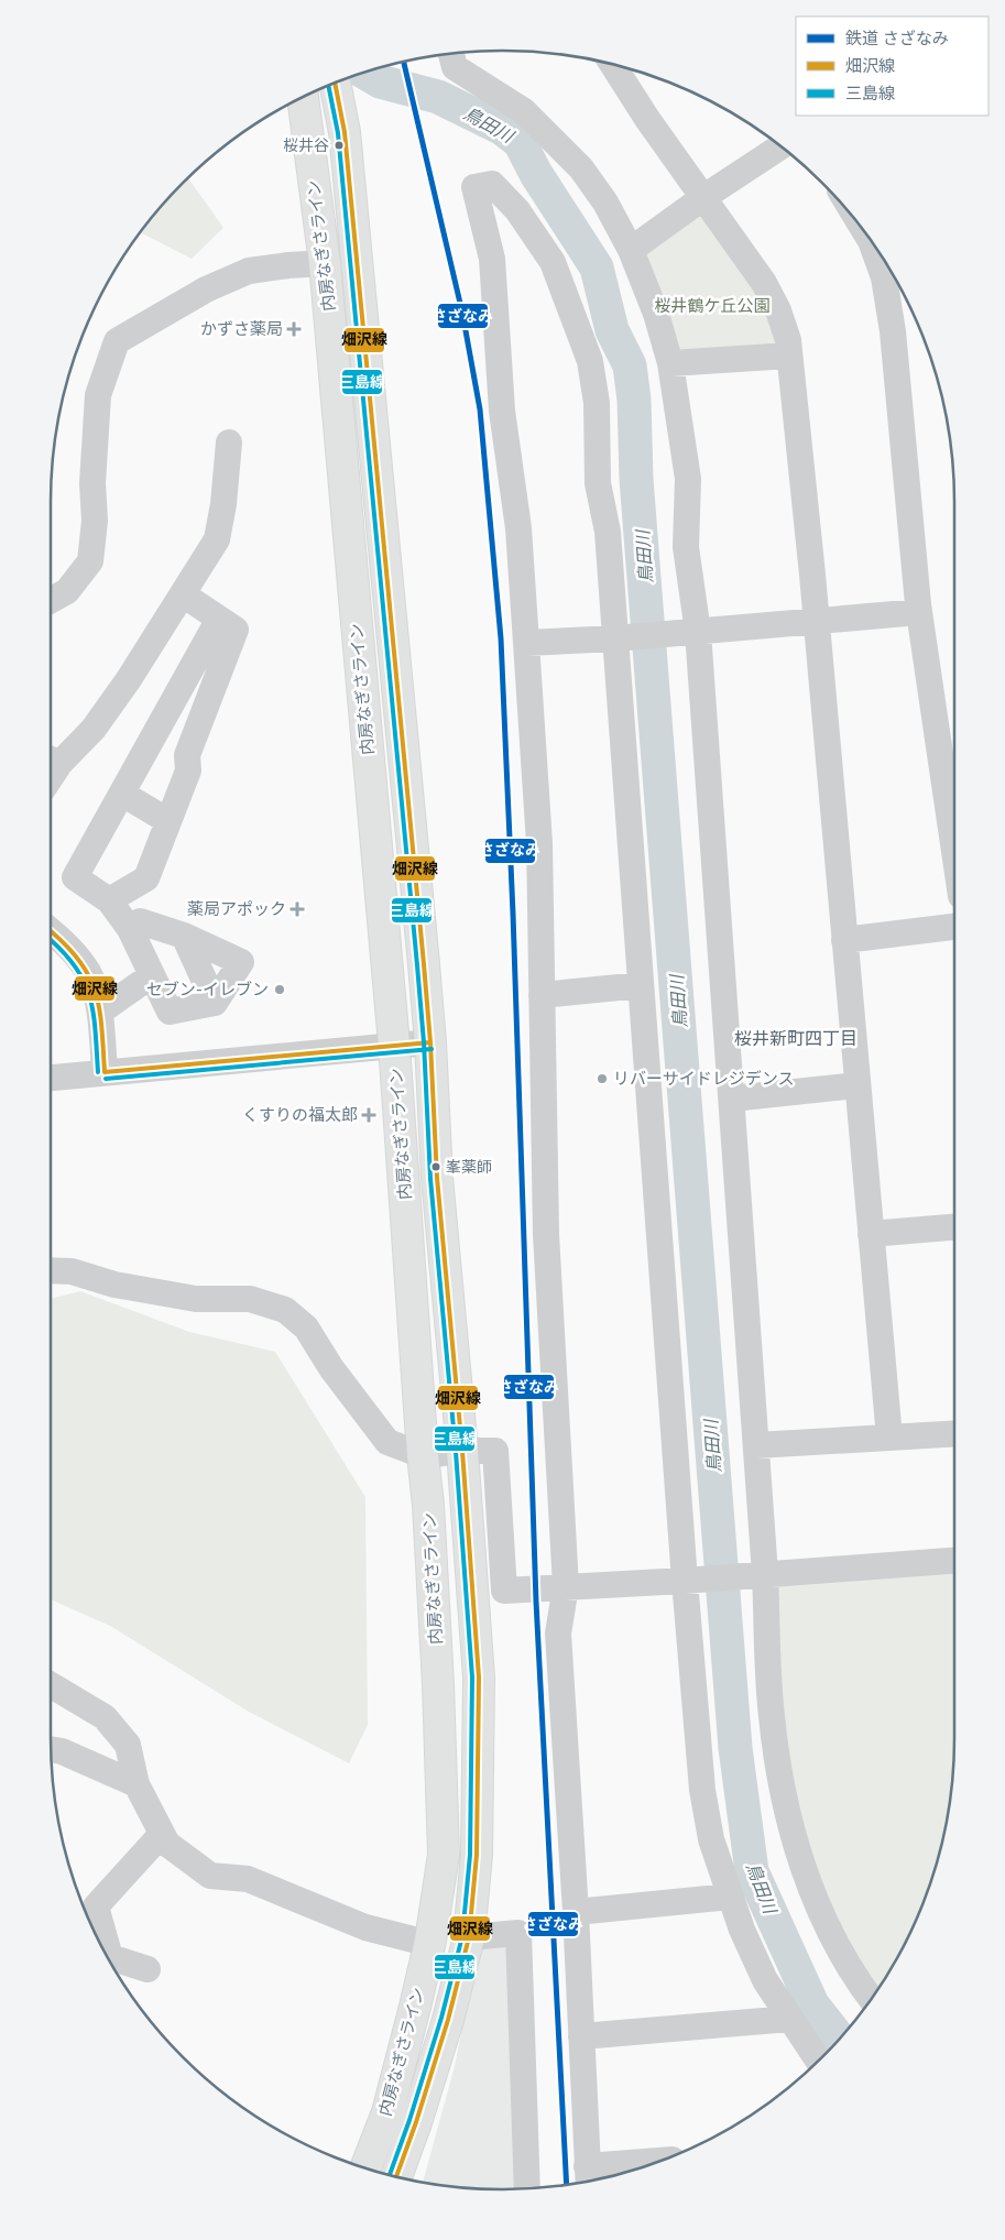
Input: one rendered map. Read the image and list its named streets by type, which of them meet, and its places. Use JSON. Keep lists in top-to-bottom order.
{
  "streets": {
    "highway": ["内房なぎさライン"]
  },
  "districts": ["桜井新町四丁目"],
  "water": ["鳥田川"],
  "parks": ["桜井鶴ケ丘公園"],
  "places": {
    "other": [
      "桜井谷",
      "セブン-イレブン",
      "リバーサイドレジデンス",
      "峯薬師"
    ],
    "health": ["かずさ薬局", "薬局アポック", "くすりの福太郎"]
  },
  "lines": ["rail line さざなみ", "transit line 畑沢線", "transit line 三島線"],
  "legend": ["鉄道 さざなみ", "畑沢線", "三島線"]
}
